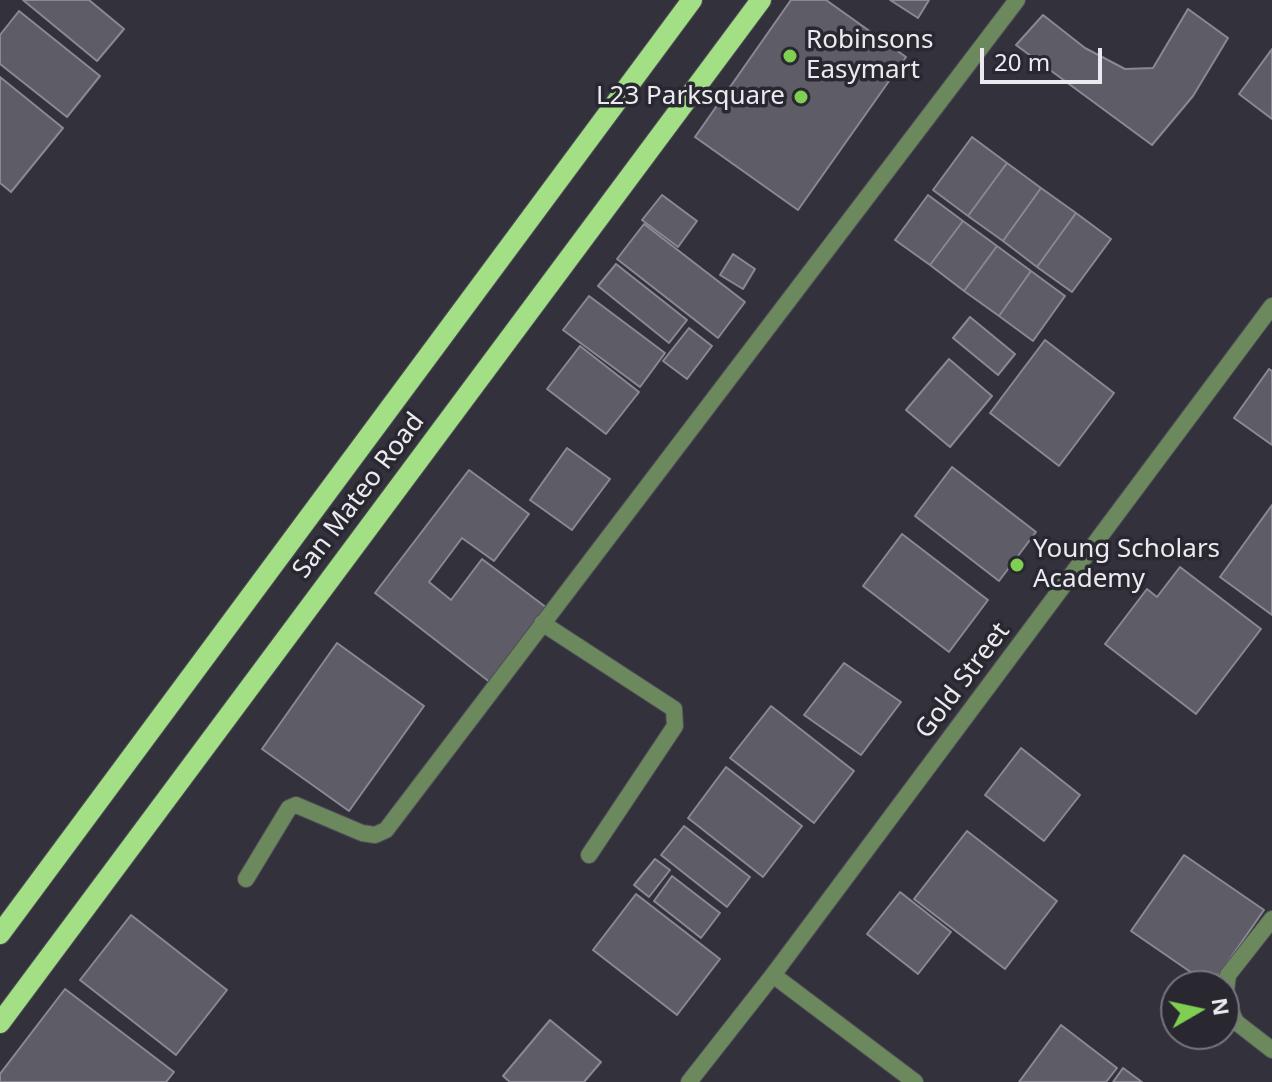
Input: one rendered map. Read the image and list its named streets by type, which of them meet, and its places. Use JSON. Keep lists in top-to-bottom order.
{
  "streets": {
    "main road": ["San Mateo Road"],
    "street": ["Gold Street"]
  },
  "places": ["Robinsons Easymart", "L23 Parksquare", "Young Scholars Academy"],
  "scale_bar": "20 m",
  "north": "right"
}
